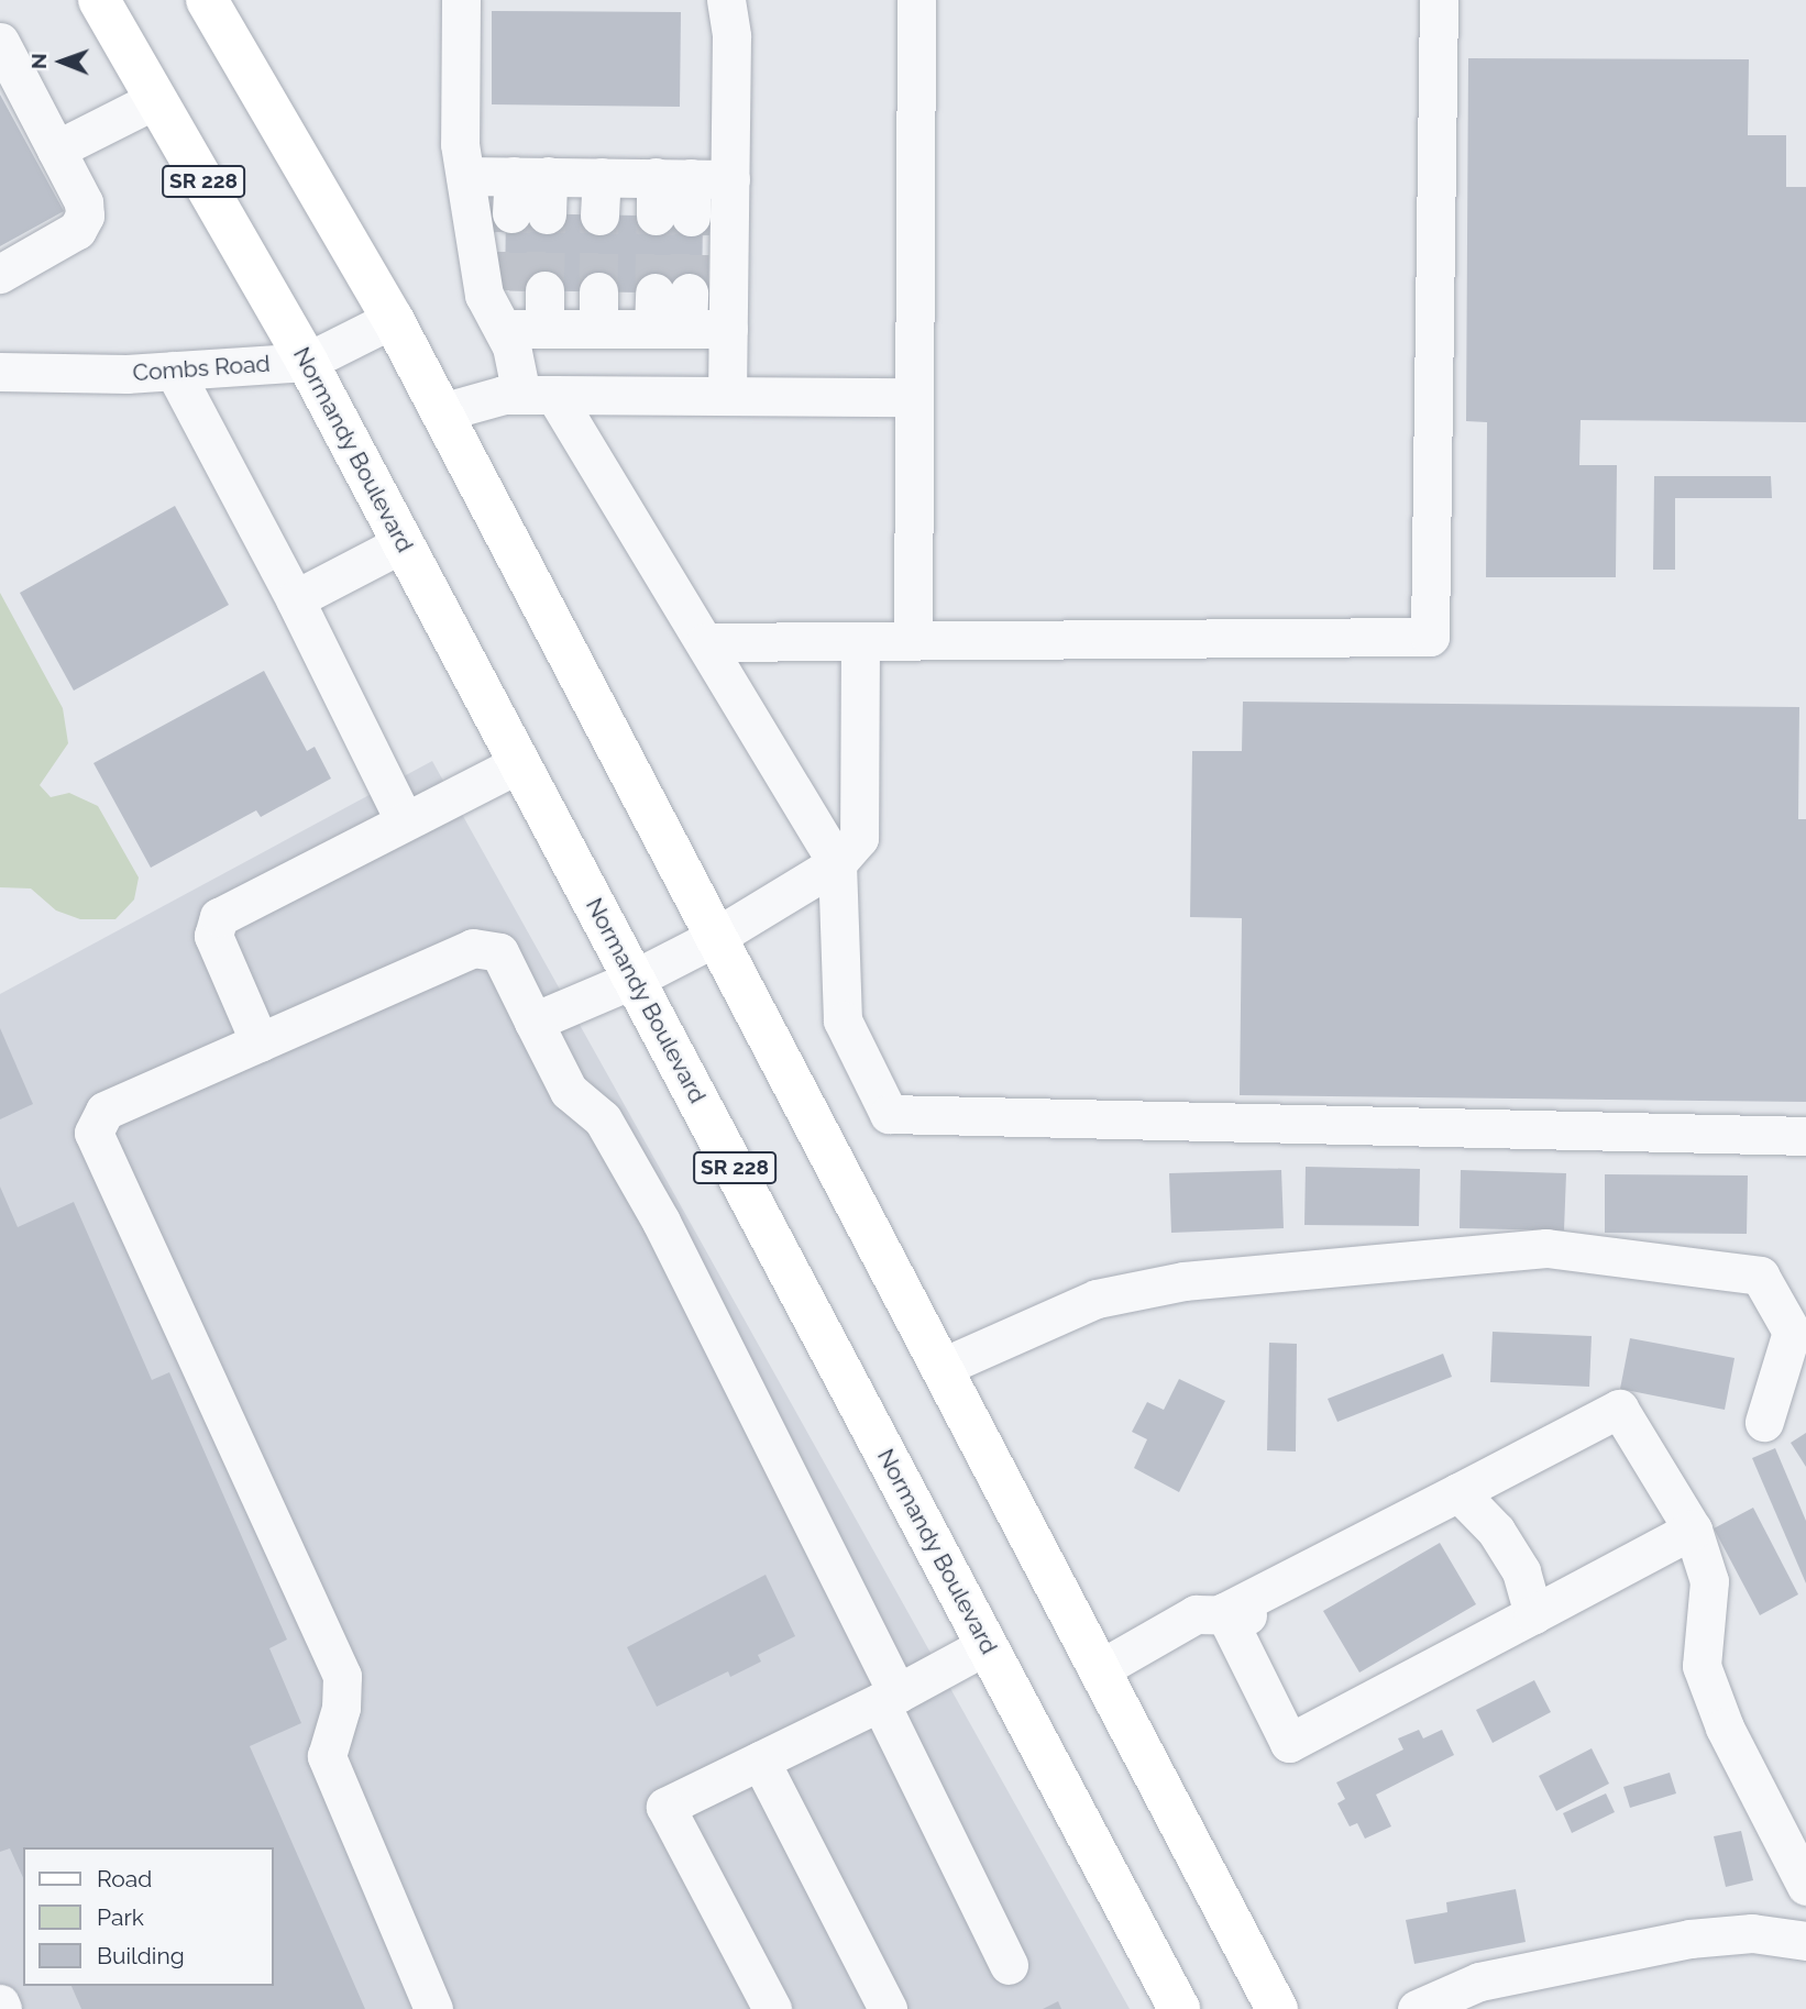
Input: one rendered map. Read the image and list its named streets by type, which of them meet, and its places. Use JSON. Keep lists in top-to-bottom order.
{
  "streets": {
    "main road": ["SR 228", "Normandy Boulevard"],
    "street": ["Combs Road"]
  },
  "crossings": [
    ["Combs Road", "Normandy Boulevard"]
  ],
  "legend": ["Road", "Park", "Building"],
  "north": "left"
}
